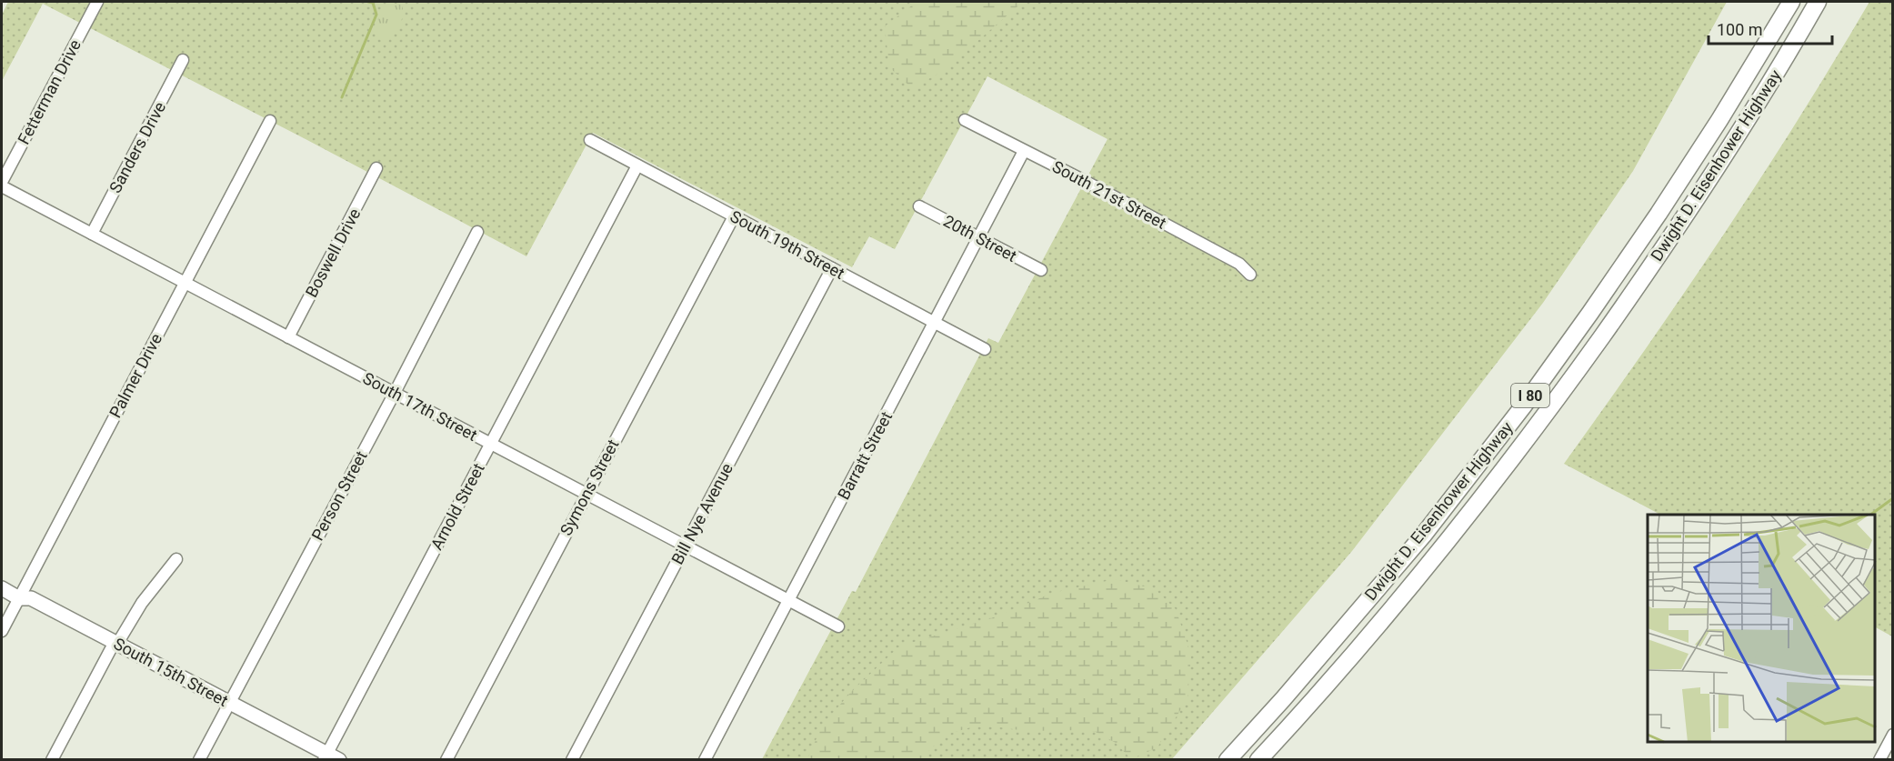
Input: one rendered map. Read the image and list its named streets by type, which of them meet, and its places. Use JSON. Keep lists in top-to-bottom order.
{
  "streets": {
    "highway": ["Dwight D. Eisenhower Highway", "I 80"],
    "main road": ["South 15th Street"],
    "street": [
      "Fetterman Drive",
      "Sanders Drive",
      "South 21st Street",
      "20th Street",
      "South 19th Street",
      "Boswell Drive",
      "Palmer Drive",
      "South 17th Street",
      "Barratt Street",
      "Symons Street",
      "Person Street",
      "Arnold Street",
      "Bill Nye Avenue"
    ]
  },
  "crossings": [
    ["Sanders Drive", "South 17th Street"],
    ["South 21st Street", "Barratt Street"],
    ["20th Street", "Barratt Street"],
    ["South 19th Street", "Barratt Street"],
    ["South 19th Street", "Symons Street"],
    ["South 19th Street", "Arnold Street"],
    ["South 19th Street", "Bill Nye Avenue"],
    ["Boswell Drive", "South 17th Street"],
    ["Palmer Drive", "South 17th Street"],
    ["Palmer Drive", "South 15th Street"],
    ["South 17th Street", "Barratt Street"],
    ["South 17th Street", "Symons Street"],
    ["South 17th Street", "Person Street"],
    ["South 17th Street", "Arnold Street"],
    ["South 17th Street", "Bill Nye Avenue"],
    ["Person Street", "South 15th Street"],
    ["Arnold Street", "South 15th Street"]
  ],
  "scale_bar": "100 m"
}
